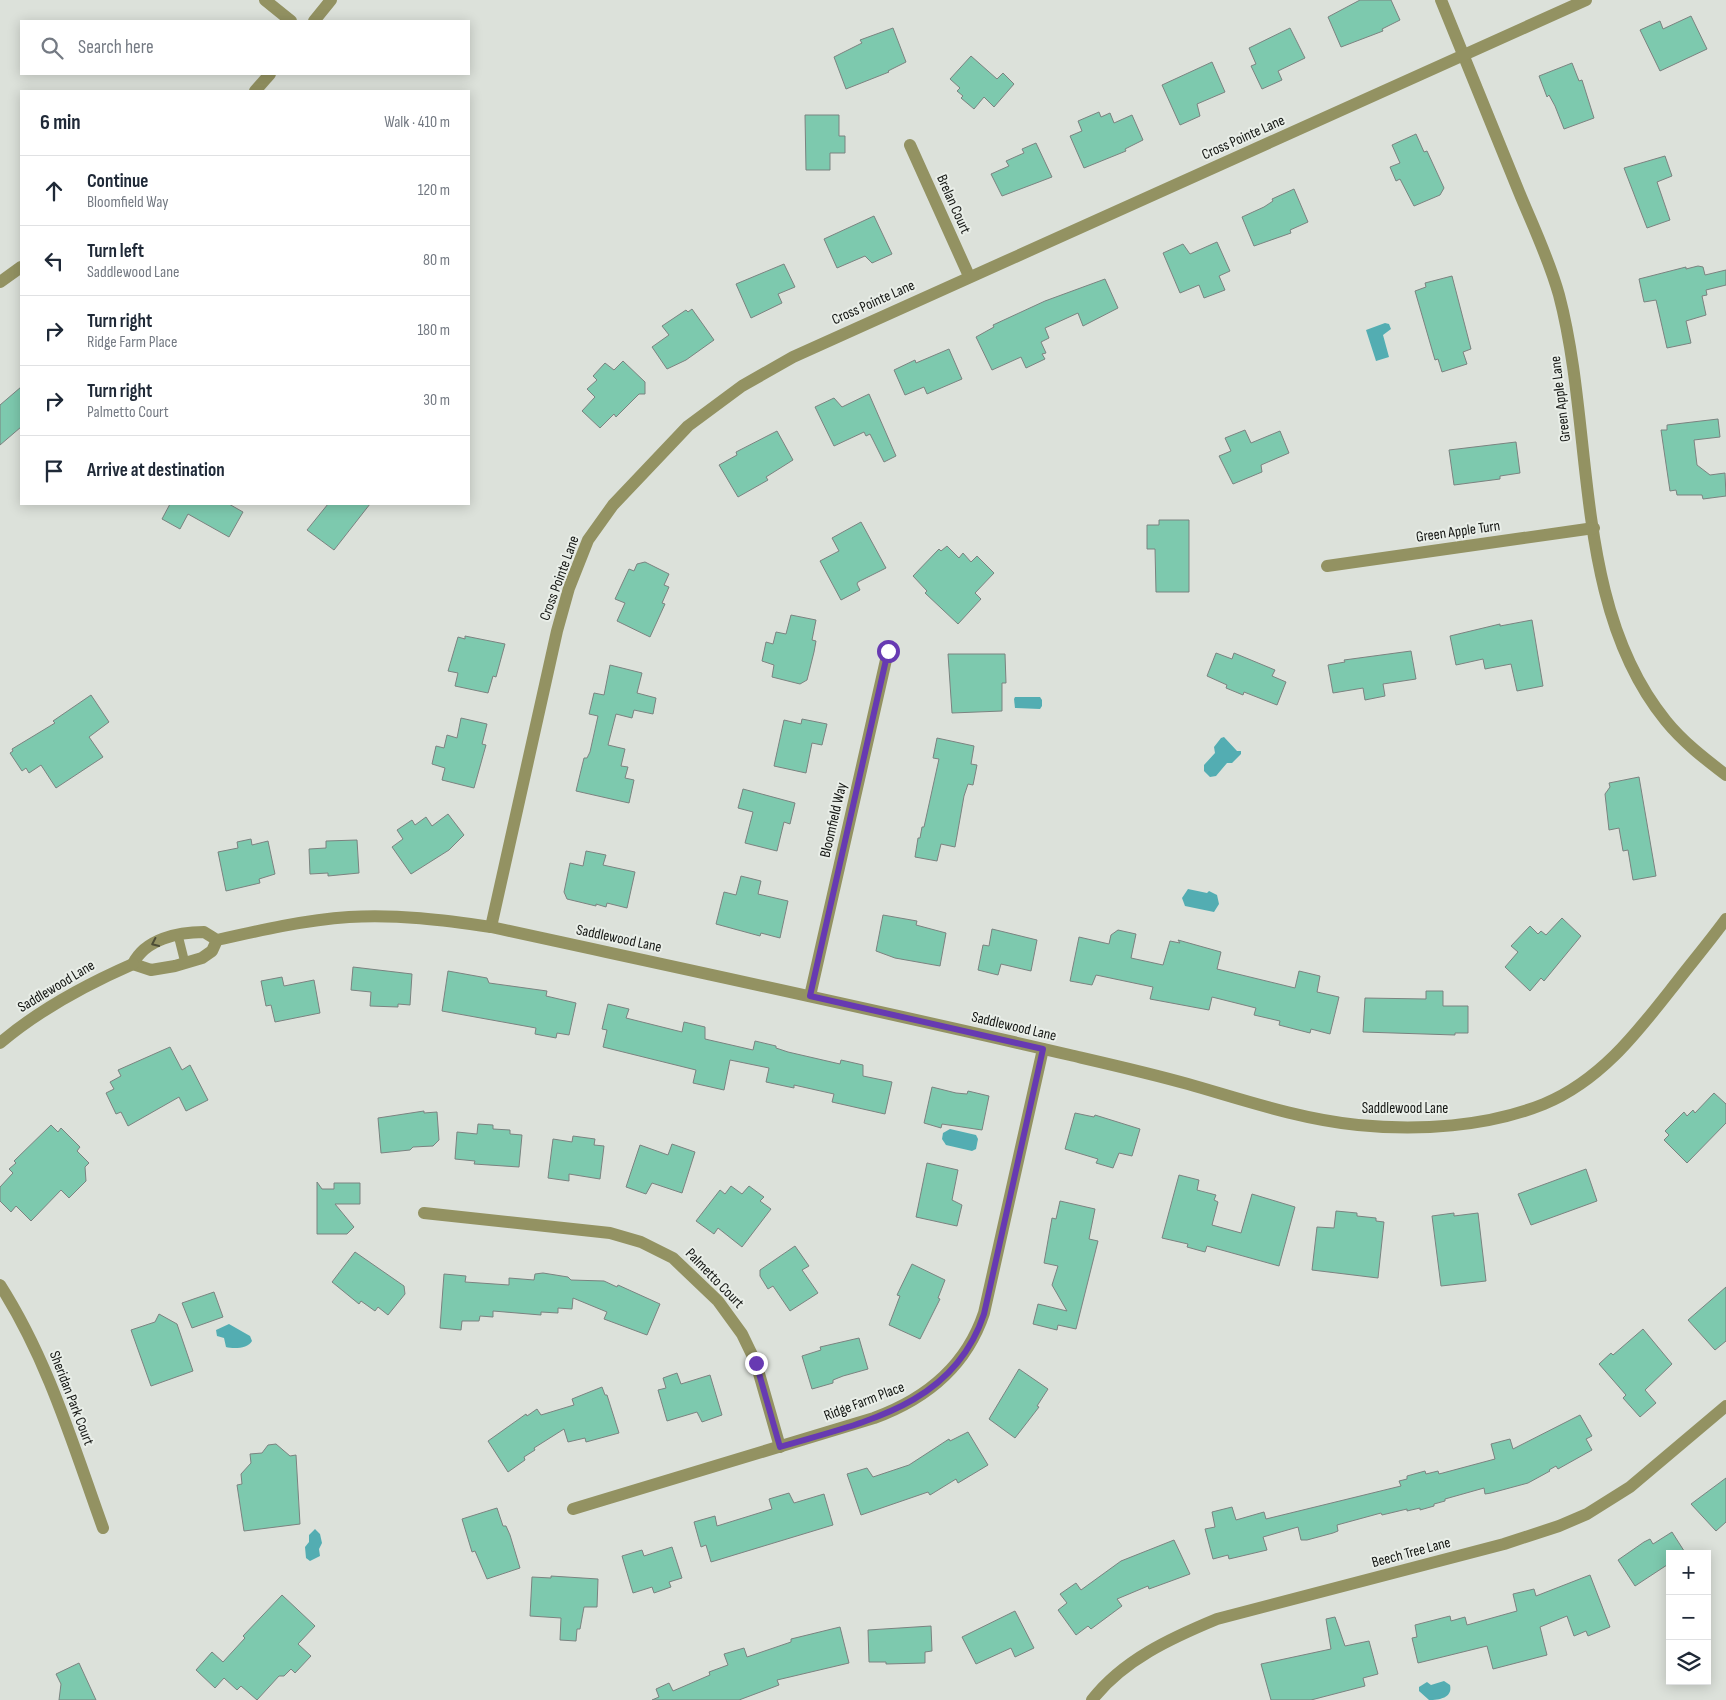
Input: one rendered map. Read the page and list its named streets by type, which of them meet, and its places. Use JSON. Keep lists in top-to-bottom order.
{
  "streets": {
    "street": [
      "Cross Pointe Lane",
      "Brelan Court",
      "Green Apple Lane",
      "Green Apple Turn",
      "Bloomfield Way",
      "Saddlewood Lane",
      "Palmetto Court",
      "Sheridan Park Court",
      "Ridge Farm Place",
      "Beech Tree Lane"
    ]
  },
  "crossings": [
    ["Cross Pointe Lane", "Brelan Court"],
    ["Cross Pointe Lane", "Green Apple Lane"],
    ["Cross Pointe Lane", "Saddlewood Lane"],
    ["Green Apple Lane", "Green Apple Turn"],
    ["Bloomfield Way", "Saddlewood Lane"],
    ["Saddlewood Lane", "Ridge Farm Place"],
    ["Palmetto Court", "Ridge Farm Place"]
  ],
  "page": {
    "search": "Search here",
    "heading": ["6 min", "Walk · 410 m"],
    "list": [
      ["Continue", "Bloomfield Way", "120 m"],
      ["Turn left", "Saddlewood Lane", "80 m"],
      ["Turn right", "Ridge Farm Place", "180 m"],
      ["Turn right", "Palmetto Court", "30 m"],
      "Arrive at destination"
    ],
    "map_buttons": ["+", "−"]
  }
}
